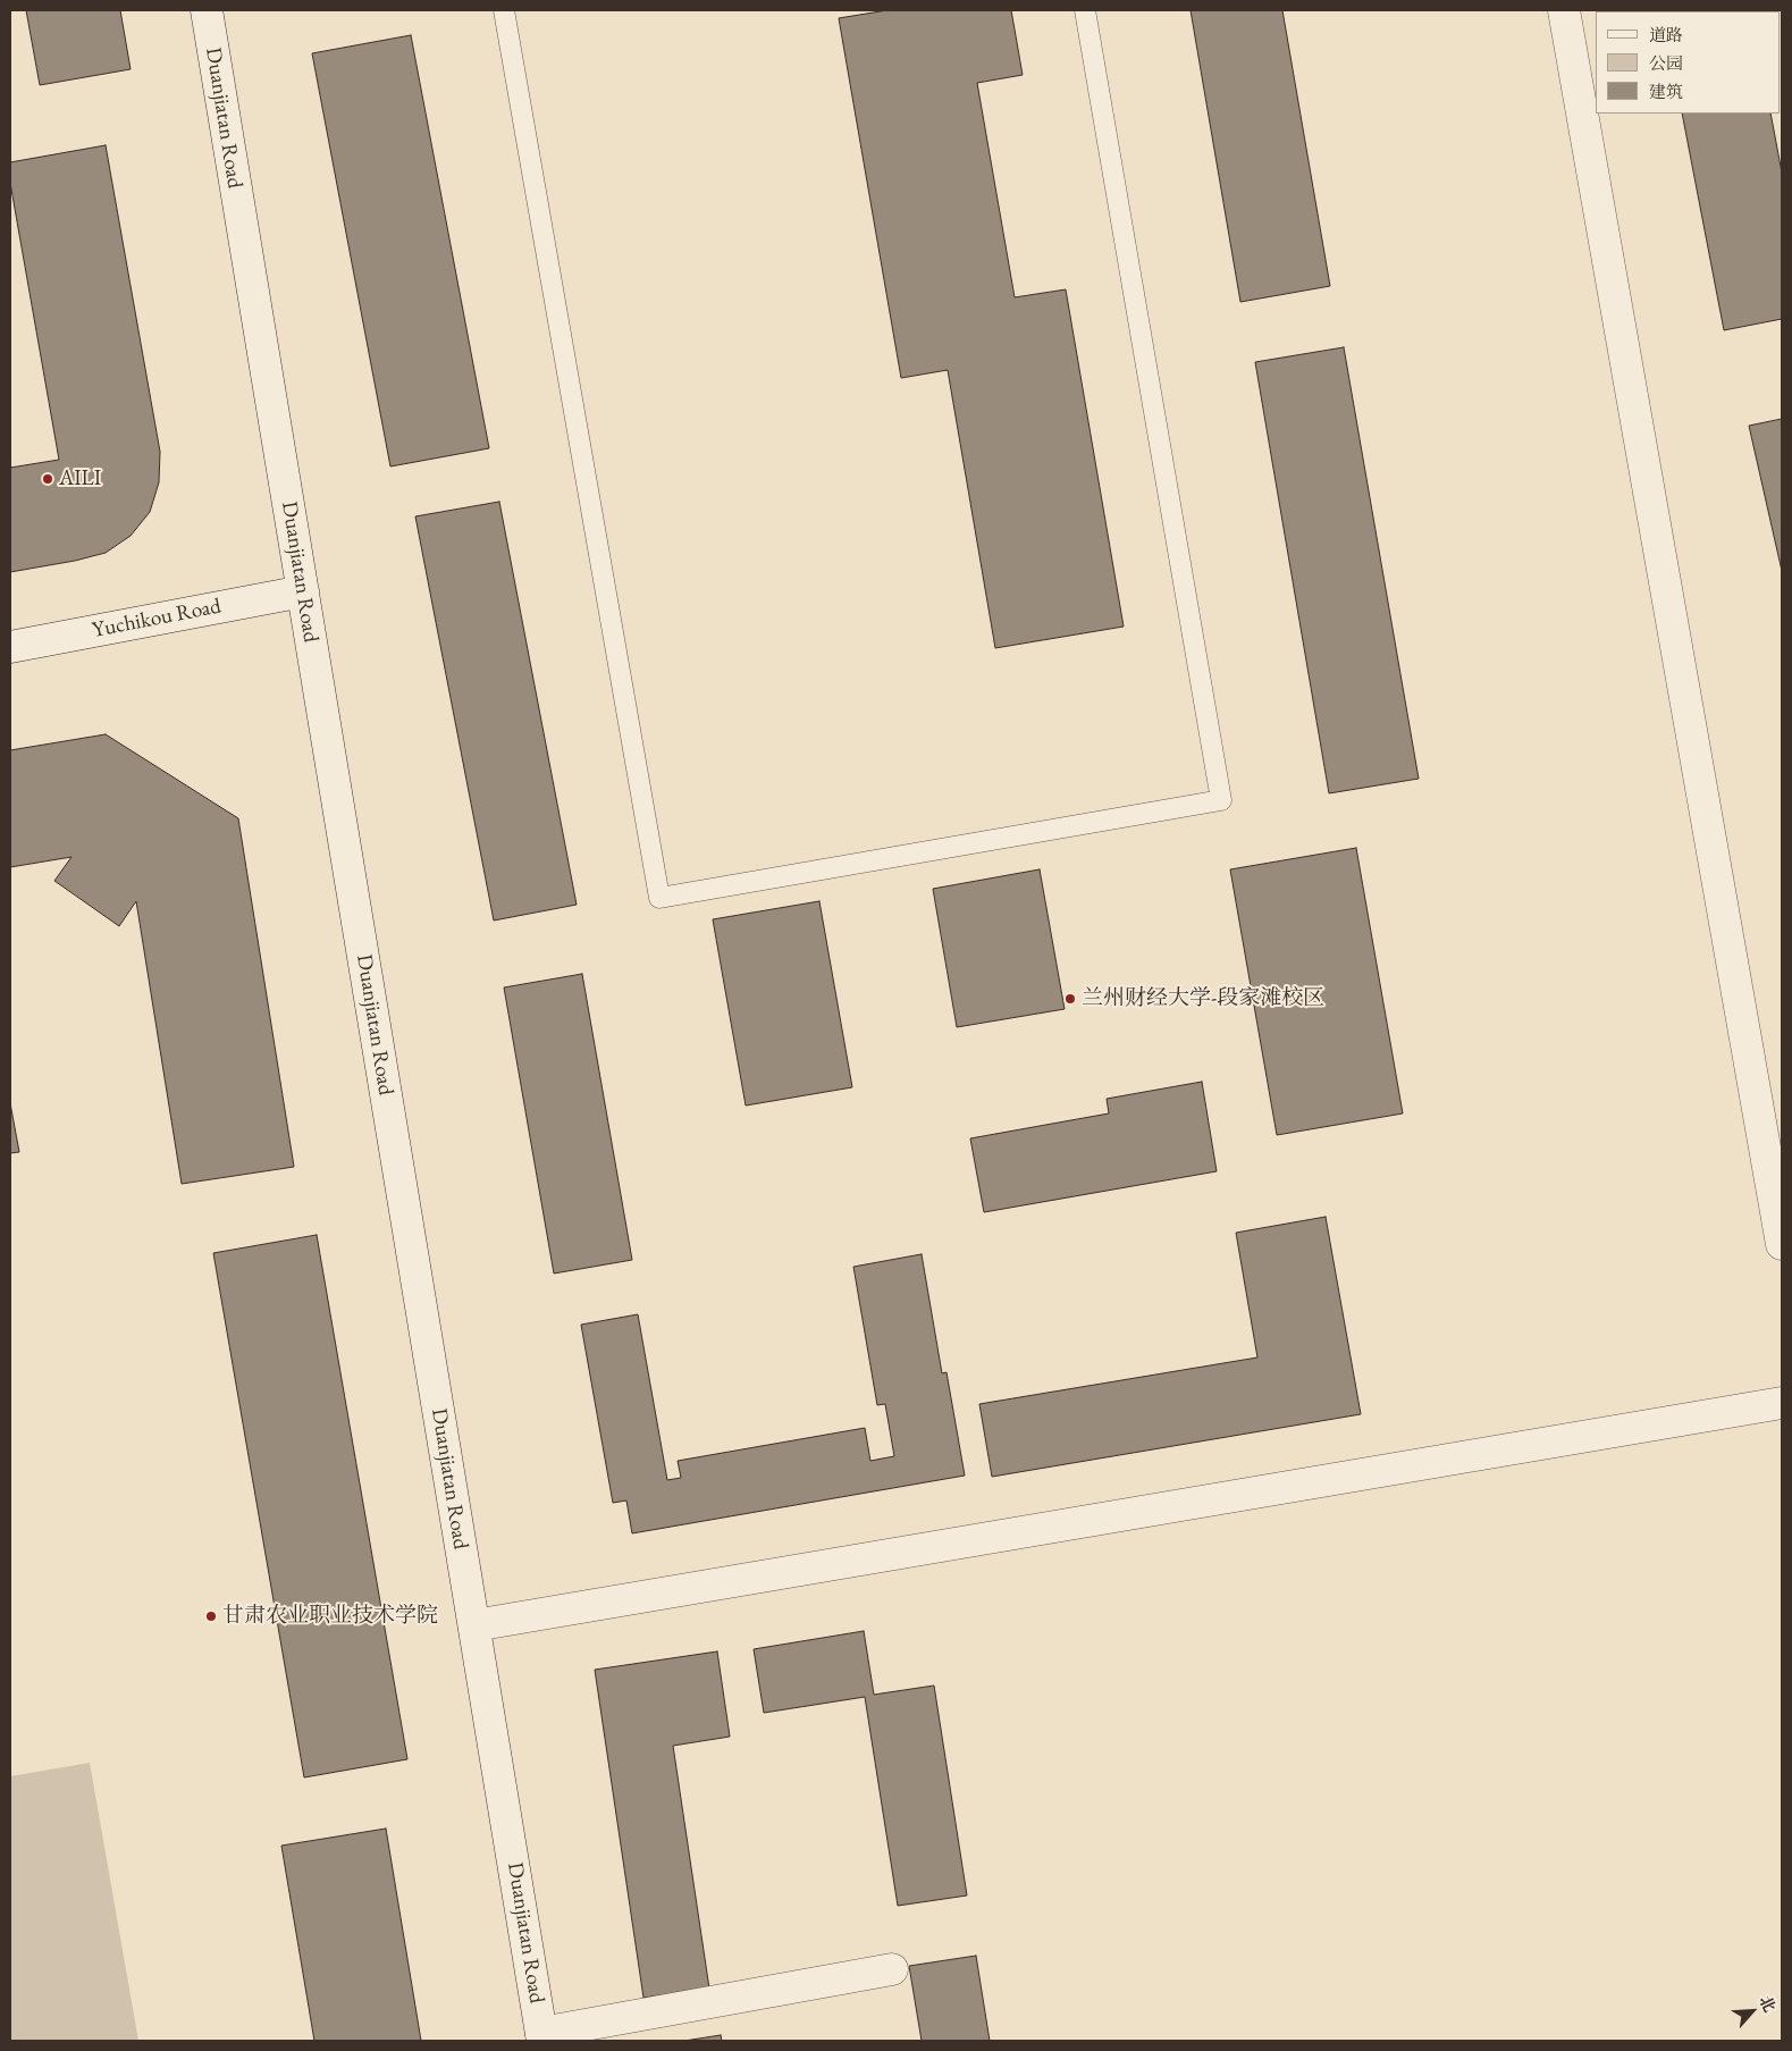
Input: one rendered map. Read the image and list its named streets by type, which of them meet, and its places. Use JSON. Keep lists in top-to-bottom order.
{
  "streets": {
    "street": ["Duanjiatan Road", "Yuchikou Road"]
  },
  "crossings": [
    ["Duanjiatan Road", "Yuchikou Road"]
  ],
  "places": ["AILI", "兰州财经大学-段家滩校区", "甘肃农业职业技术学院"],
  "legend": ["道路", "公园", "建筑"],
  "north": "top right"
}
